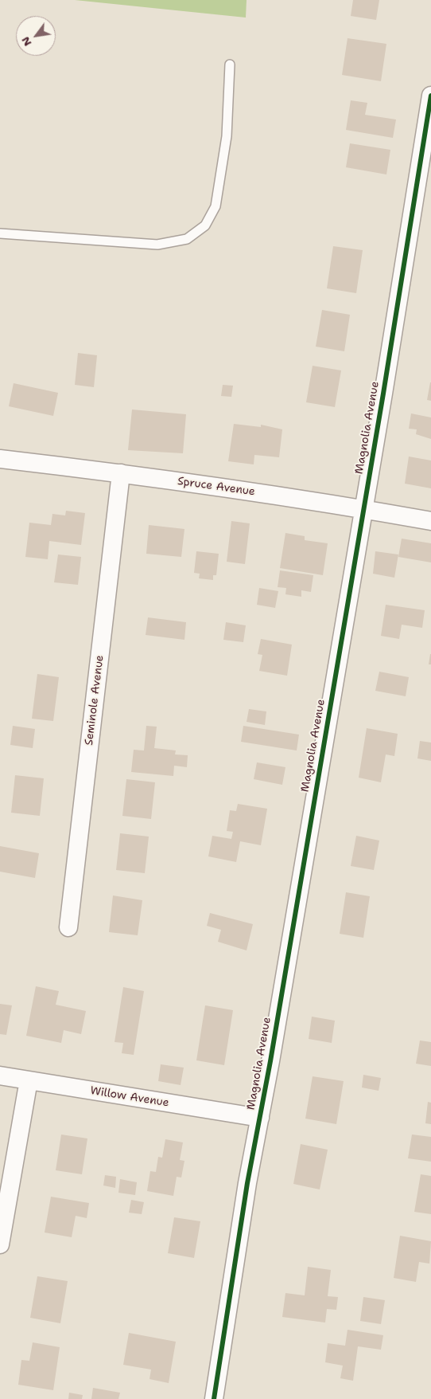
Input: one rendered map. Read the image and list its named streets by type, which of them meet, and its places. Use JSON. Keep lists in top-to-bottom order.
{
  "streets": {
    "street": [
      "Magnolia Avenue",
      "Spruce Avenue",
      "Seminole Avenue",
      "Willow Avenue"
    ]
  },
  "crossings": [
    ["Magnolia Avenue", "Spruce Avenue"],
    ["Magnolia Avenue", "Willow Avenue"],
    ["Spruce Avenue", "Seminole Avenue"]
  ],
  "north": "bottom left"
}
